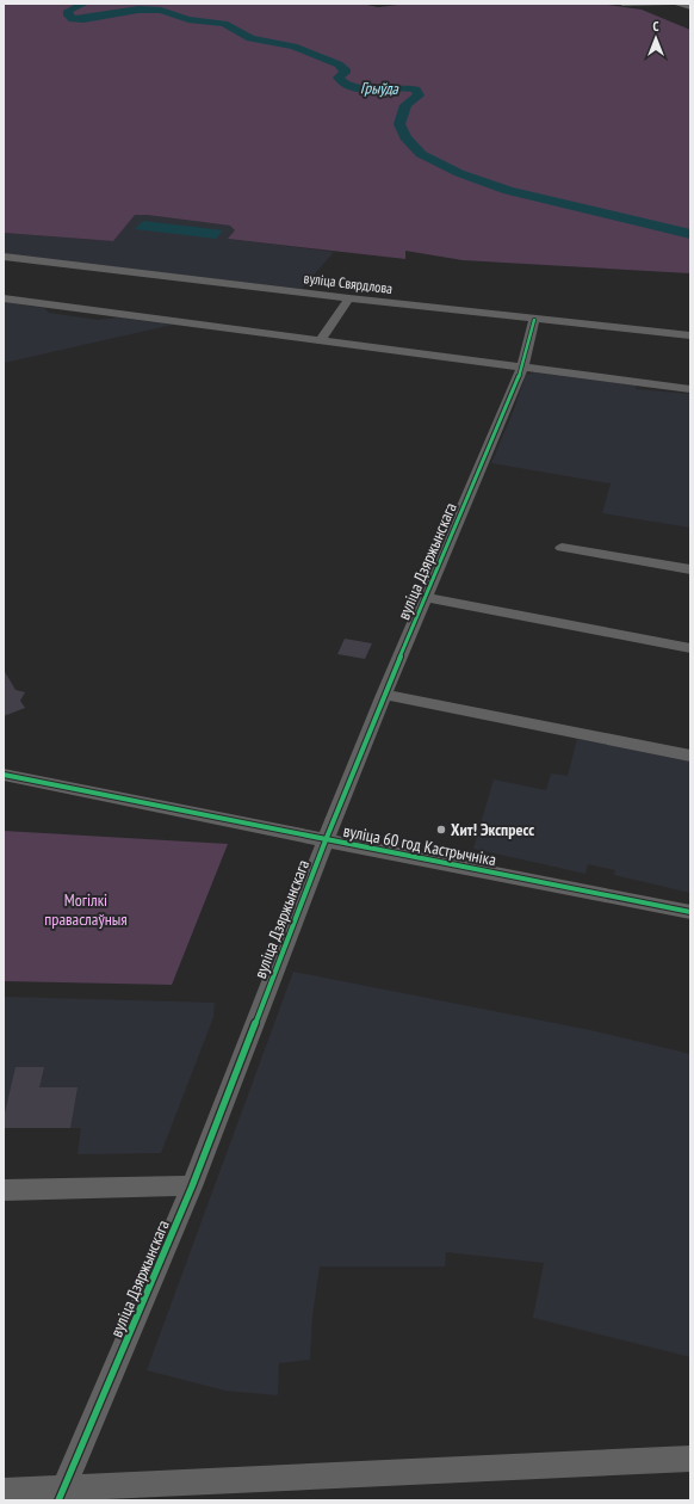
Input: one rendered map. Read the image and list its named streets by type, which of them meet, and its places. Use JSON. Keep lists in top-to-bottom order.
{
  "streets": {
    "street": ["вуліца Свярдлова", "вуліца Дзяржынскага", "вуліца 60 год Кастрычніка"]
  },
  "crossings": [
    ["вуліца Свярдлова", "вуліца Дзяржынскага"],
    ["вуліца Дзяржынскага", "вуліца 60 год Кастрычніка"]
  ],
  "water": ["Грыўда"],
  "parks": ["Могілкі праваслаўныя"],
  "places": ["Хит! Экспресс"],
  "north": "top"
}
